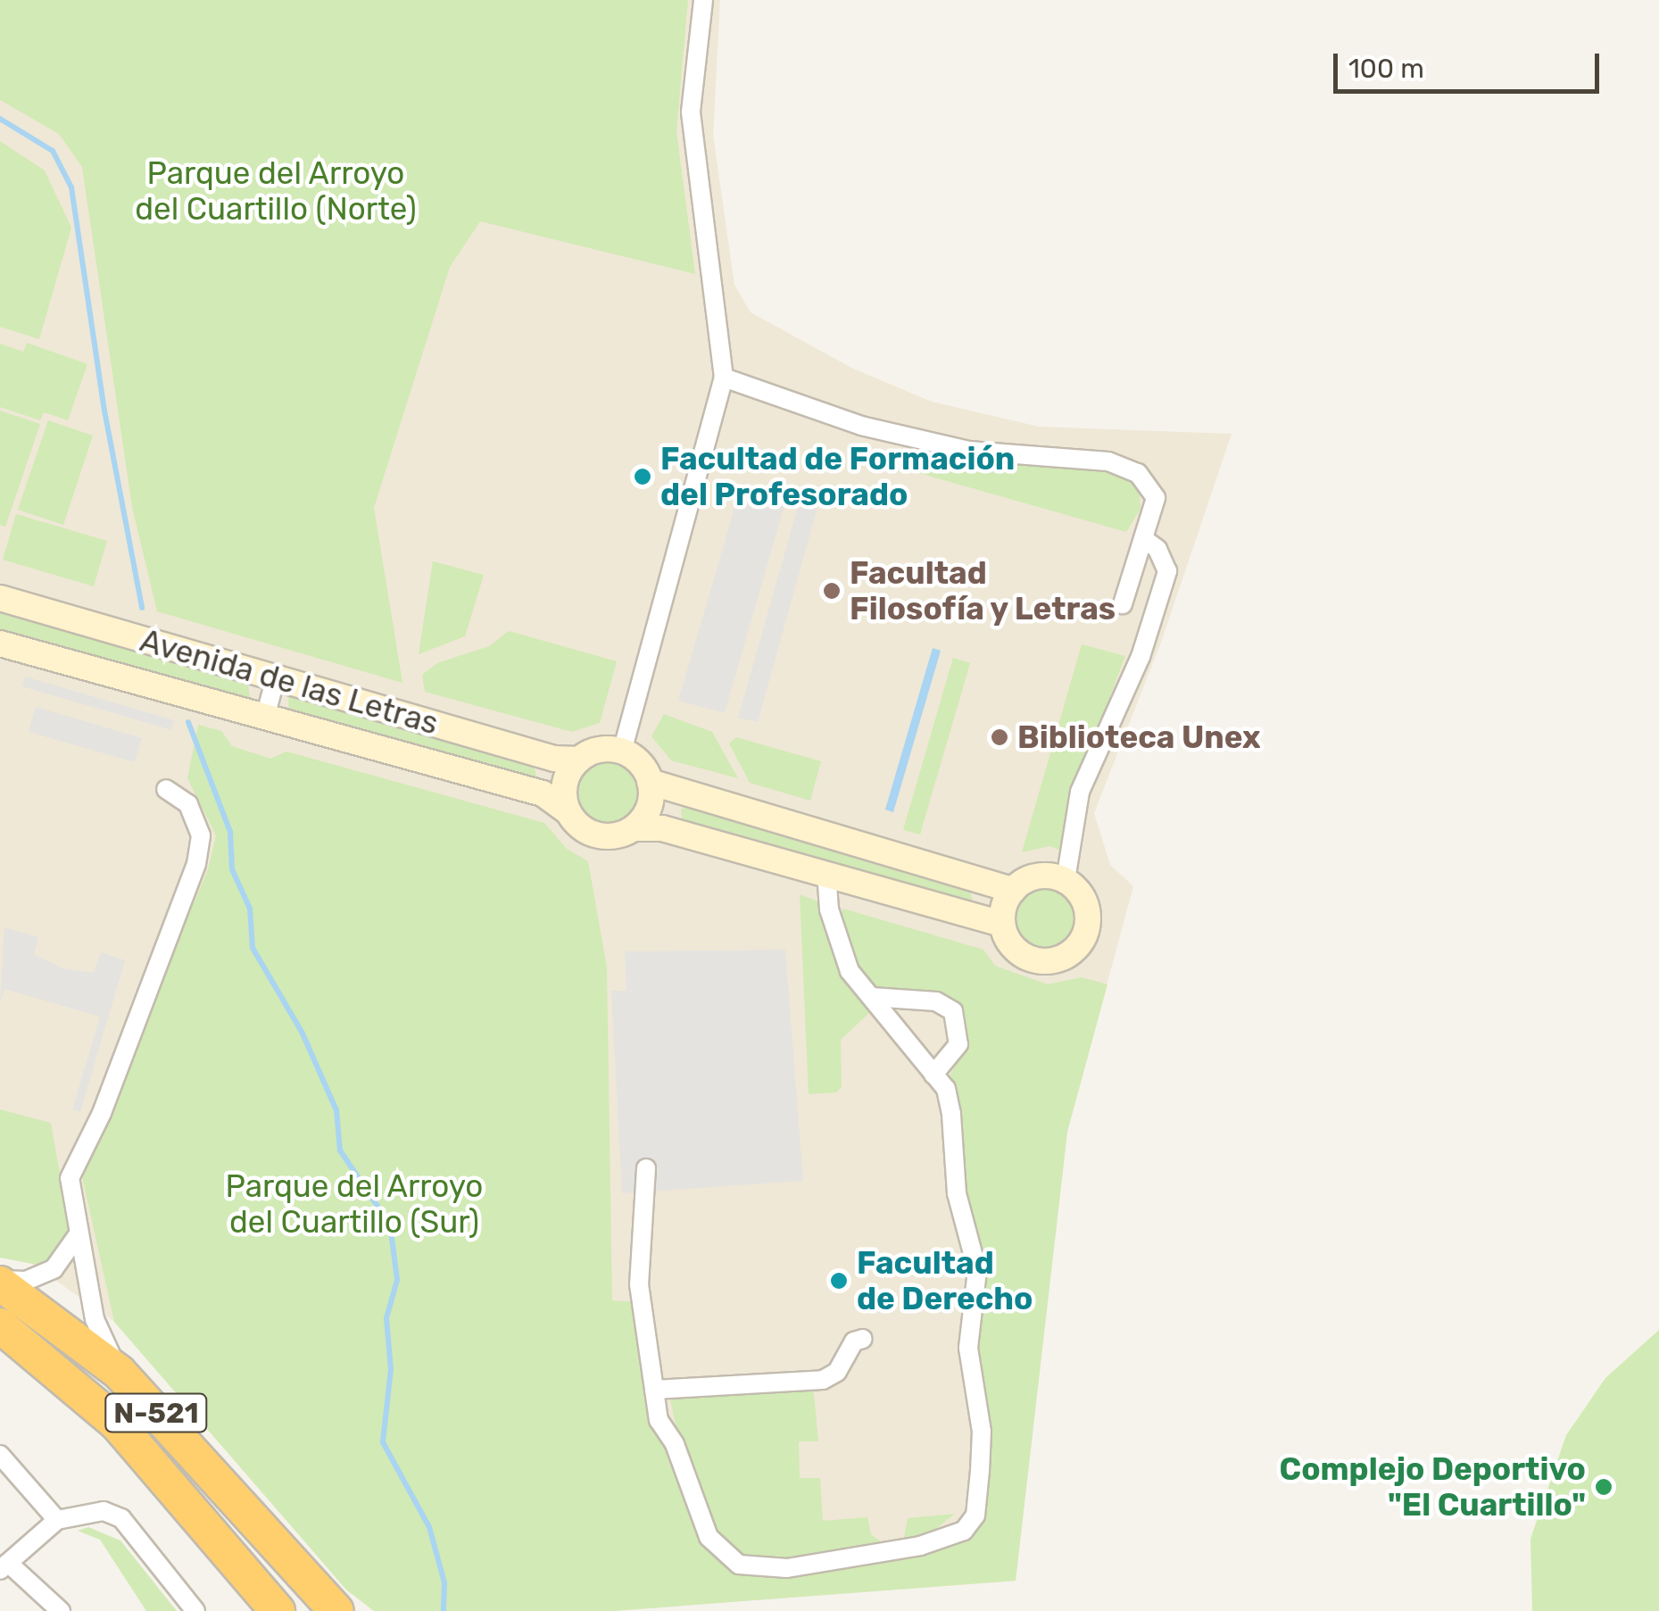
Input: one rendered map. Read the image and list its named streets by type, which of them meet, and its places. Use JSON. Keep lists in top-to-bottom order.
{
  "streets": {
    "highway": ["N-521"],
    "main road": ["Avenida de las Letras"]
  },
  "parks": ["Parque del Arroyo del Cuartillo (Norte)", "Parque del Arroyo del Cuartillo (Sur)"],
  "places": [
    "Facultad de Formación del Profesorado",
    "Facultad Filosofía y Letras",
    "Biblioteca Unex",
    "Facultad de Derecho",
    "Complejo Deportivo \"El Cuartillo\""
  ],
  "scale_bar": "100 m"
}
